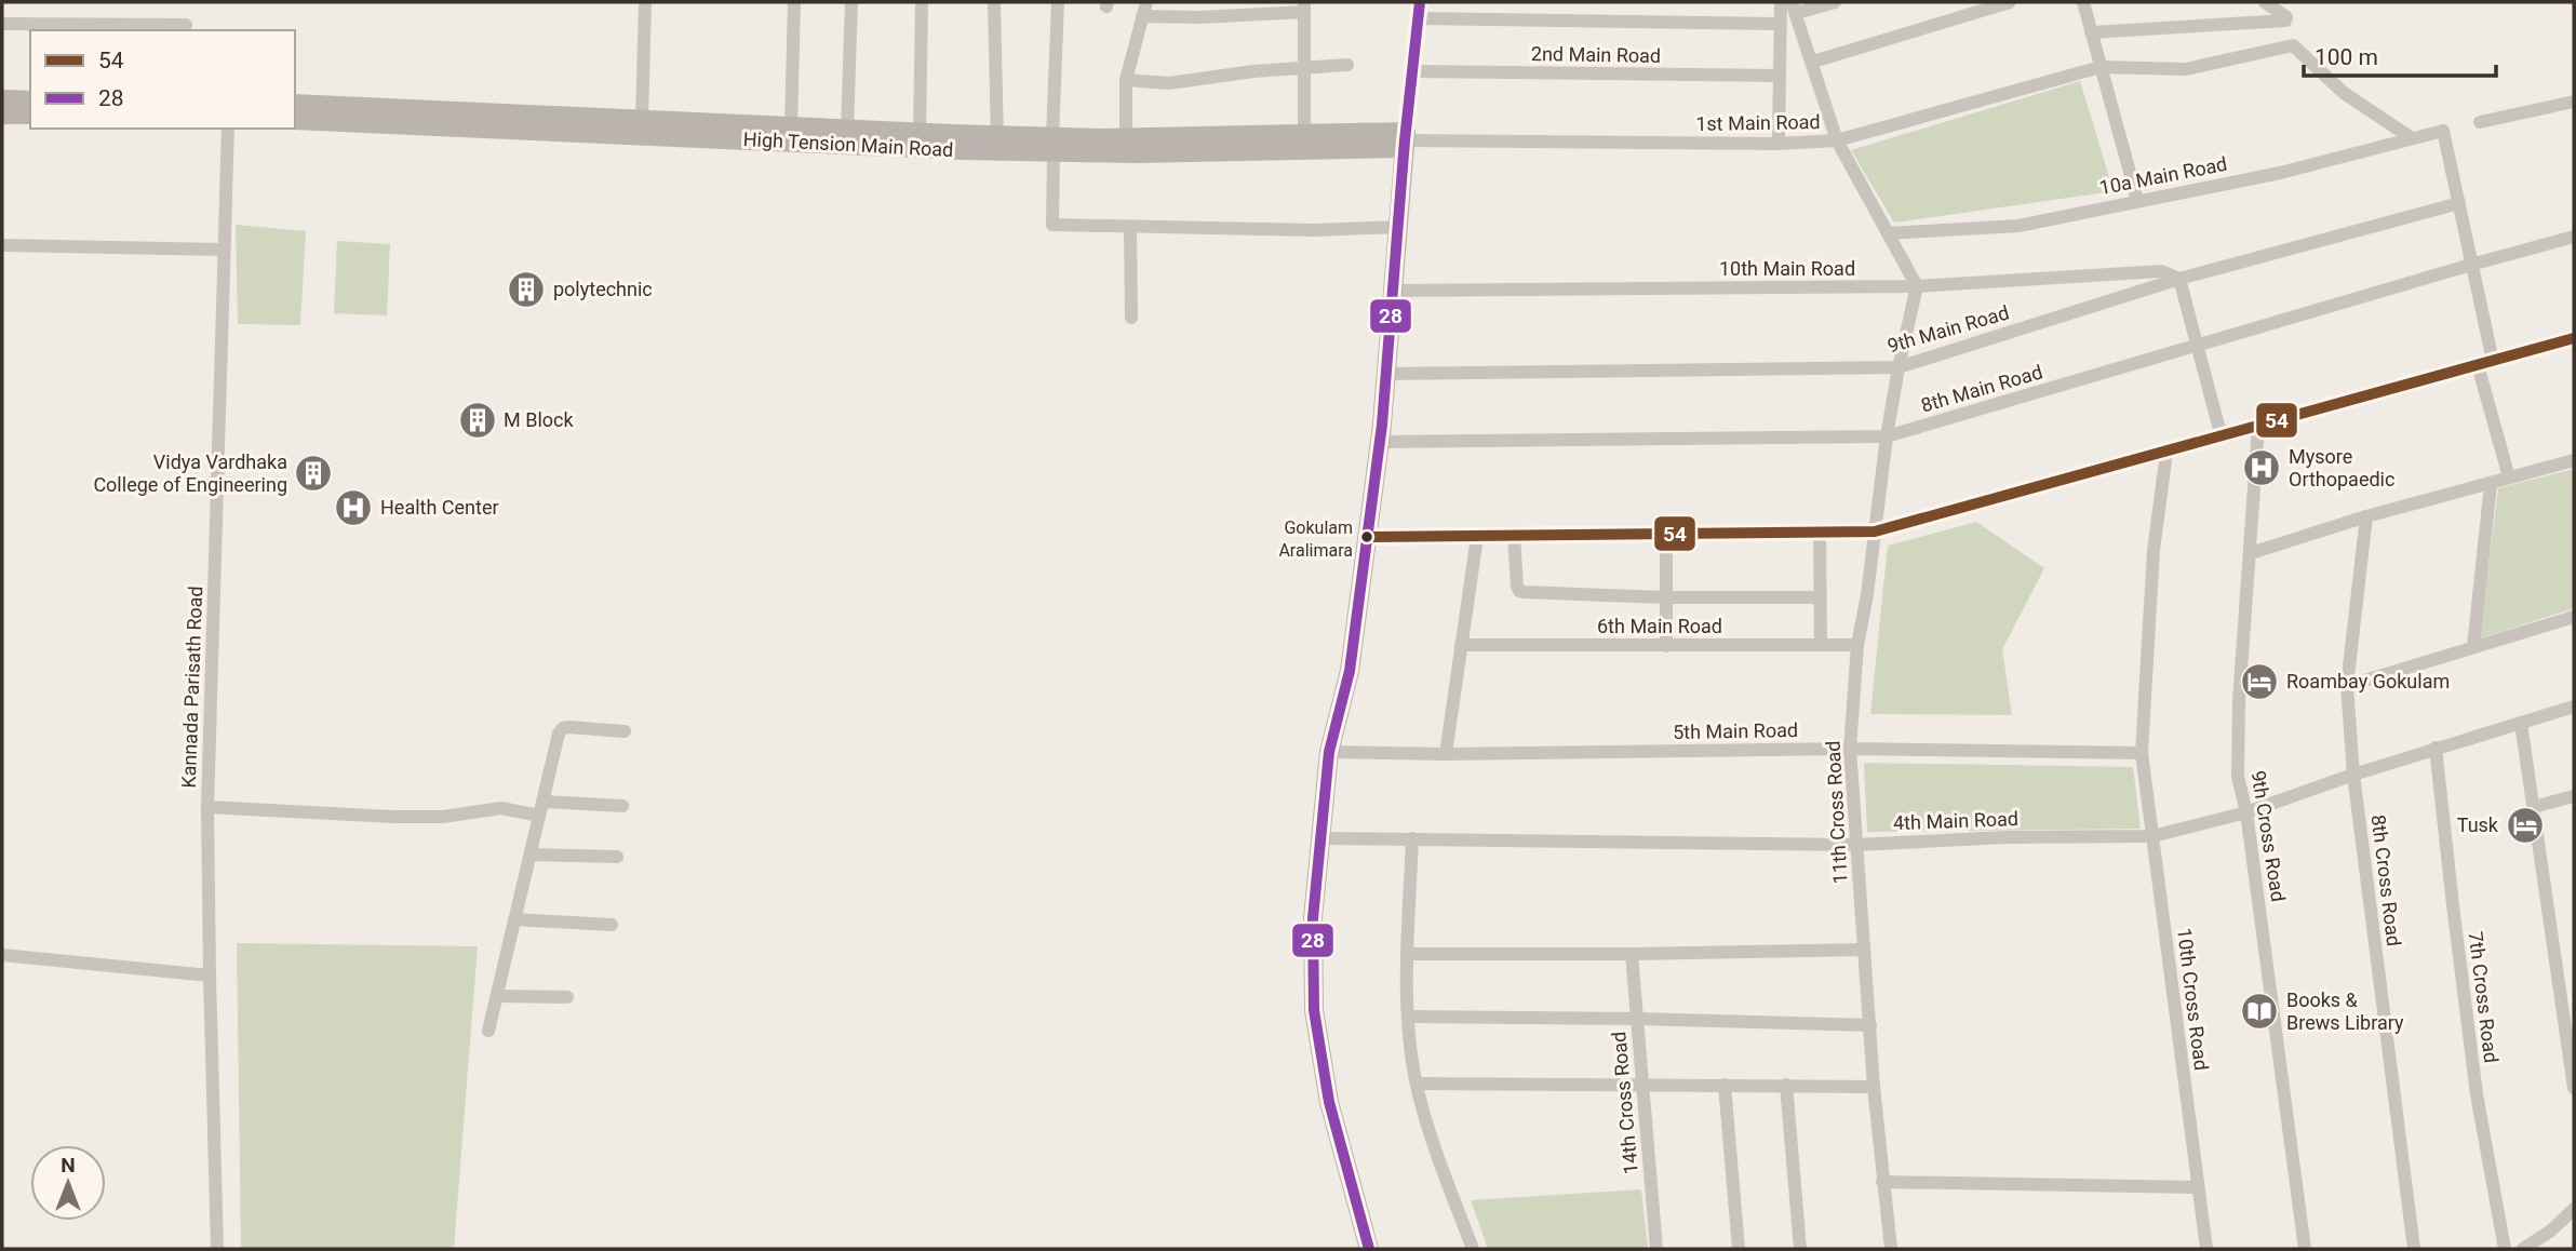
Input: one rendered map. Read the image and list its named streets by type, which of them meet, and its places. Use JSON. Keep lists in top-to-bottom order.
{
  "streets": {
    "main road": ["High Tension Main Road"],
    "street": [
      "2nd Main Road",
      "1st Main Road",
      "10a Main Road",
      "10th Main Road",
      "9th Main Road",
      "8th Main Road",
      "6th Main Road",
      "Kannada Parisath Road",
      "5th Main Road",
      "11th Cross Road",
      "4th Main Road",
      "9th Cross Road",
      "8th Cross Road",
      "7th Cross Road",
      "10th Cross Road",
      "14th Cross Road"
    ]
  },
  "crossings": [
    ["1st Main Road", "High Tension Main Road"],
    ["1st Main Road", "10a Main Road"],
    ["10a Main Road", "9th Main Road"],
    ["10th Main Road", "9th Main Road"],
    ["10th Main Road", "11th Cross Road"],
    ["9th Main Road", "11th Cross Road"],
    ["8th Main Road", "11th Cross Road"],
    ["6th Main Road", "11th Cross Road"],
    ["5th Main Road", "11th Cross Road"],
    ["5th Main Road", "10th Cross Road"],
    ["11th Cross Road", "4th Main Road"],
    ["4th Main Road", "9th Cross Road"],
    ["4th Main Road", "8th Cross Road"],
    ["4th Main Road", "7th Cross Road"],
    ["4th Main Road", "10th Cross Road"]
  ],
  "places": {
    "building": ["polytechnic", "M Block", "Vidya Vardhaka College of Engineering"],
    "hospital": ["Mysore Orthopaedic", "Health Center"],
    "other": ["Gokulam Aralimara"],
    "hotel": ["Roambay Gokulam", "Tusk"],
    "library": ["Books & Brews Library"]
  },
  "lines": ["transit line 28", "transit line 54"],
  "legend": ["54", "28"],
  "scale_bar": "100 m",
  "north": "top"
}
